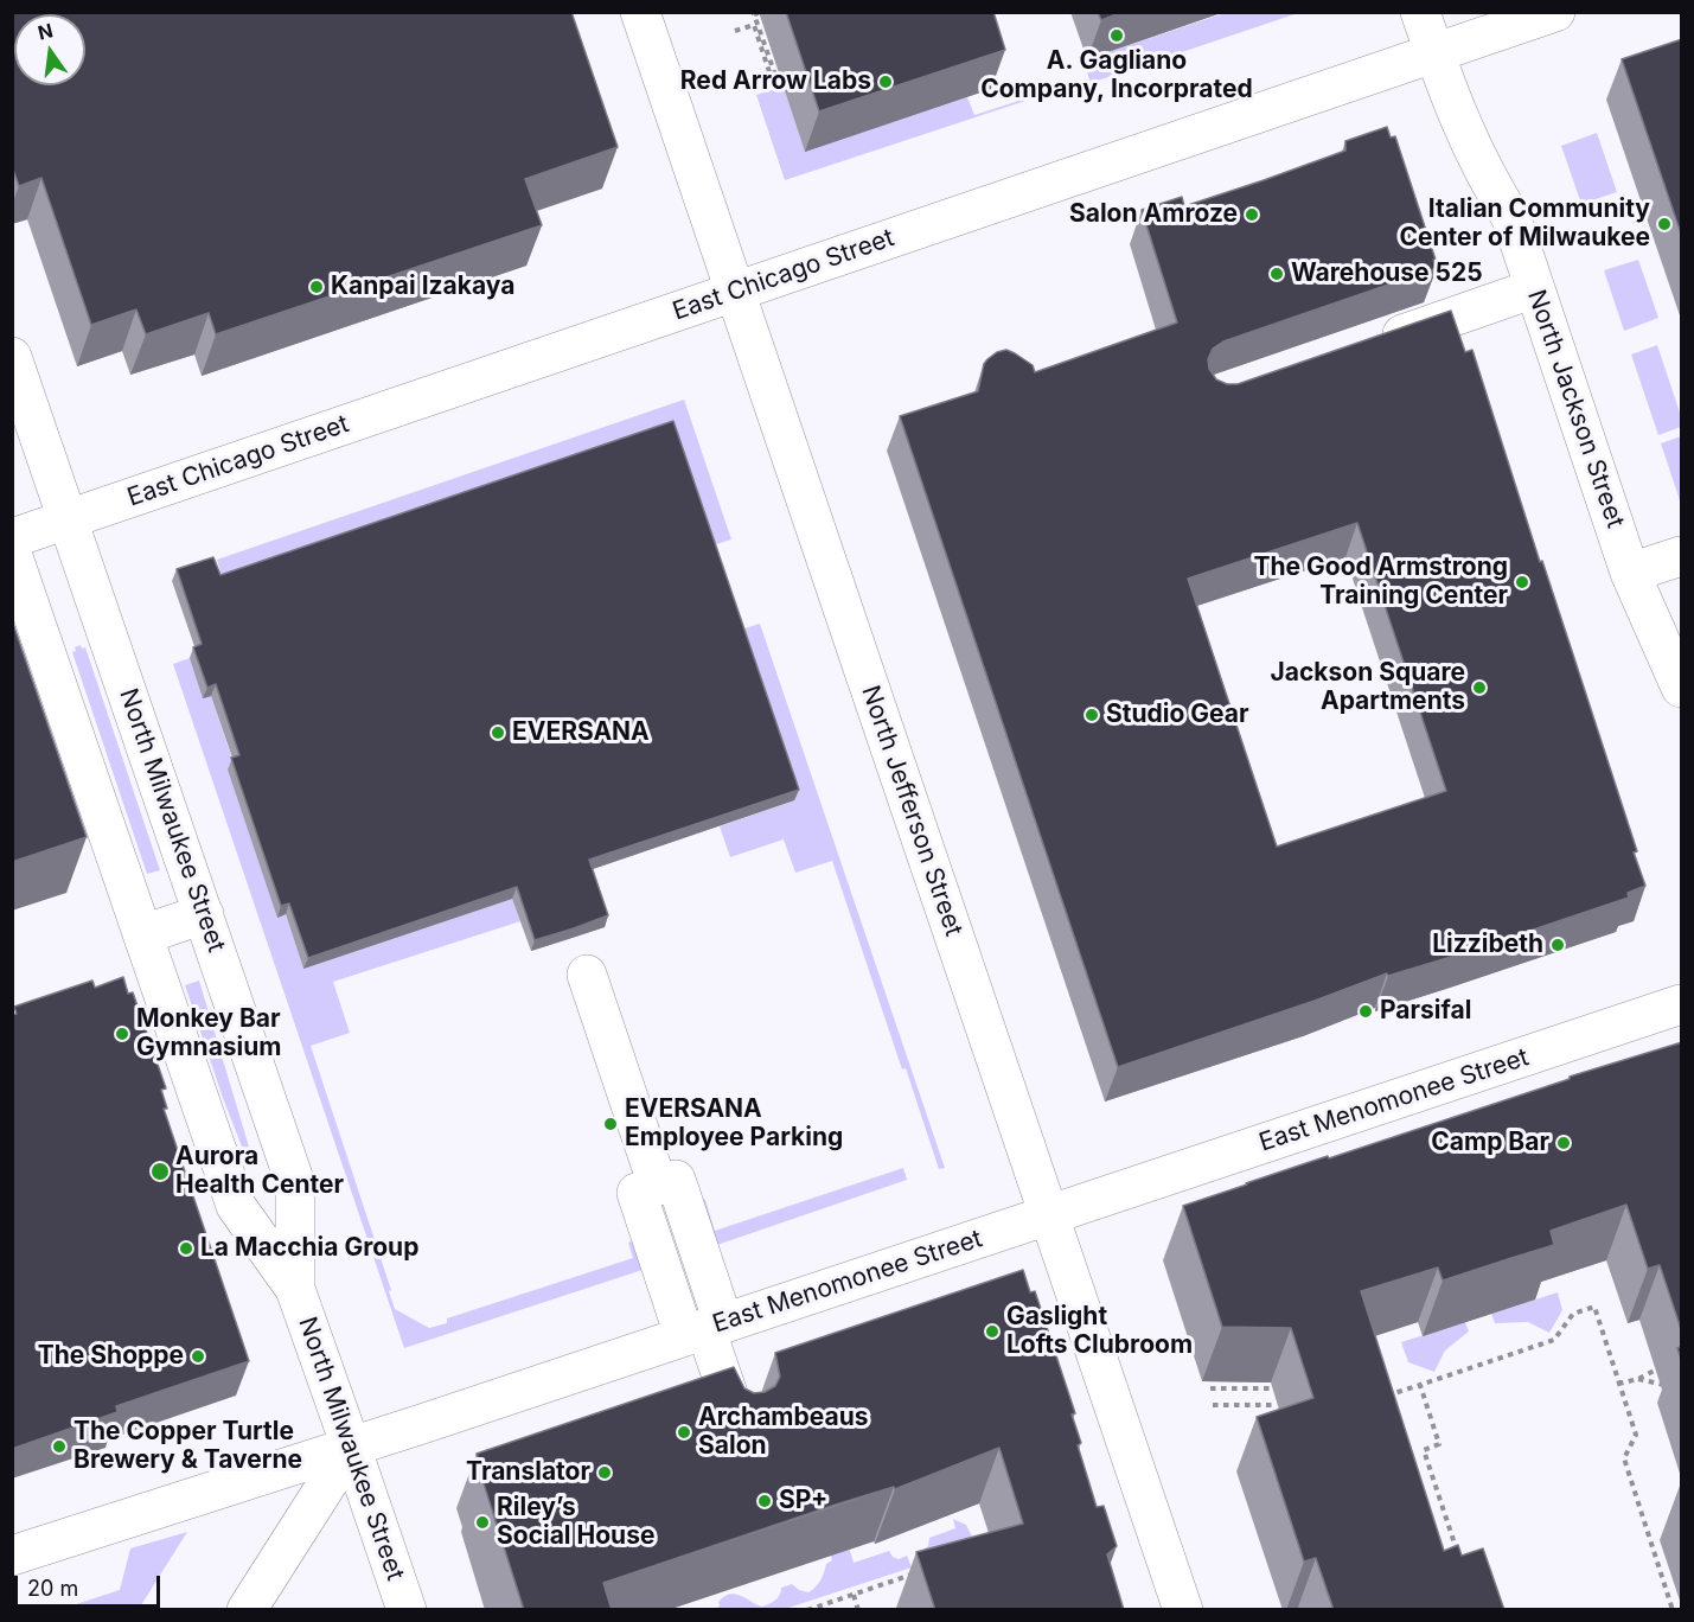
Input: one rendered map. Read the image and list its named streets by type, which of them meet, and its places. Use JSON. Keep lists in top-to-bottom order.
{
  "streets": {
    "street": [
      "East Chicago Street",
      "North Jackson Street",
      "North Jefferson Street",
      "North Milwaukee Street",
      "East Menomonee Street"
    ]
  },
  "crossings": [
    ["East Chicago Street", "North Jackson Street"],
    ["East Chicago Street", "North Jefferson Street"],
    ["East Chicago Street", "North Milwaukee Street"],
    ["North Jefferson Street", "East Menomonee Street"],
    ["North Milwaukee Street", "East Menomonee Street"]
  ],
  "places": [
    "A. Gagliano Company, Incorprated",
    "Red Arrow Labs",
    "Salon Amroze",
    "Italian Community Center of Milwaukee",
    "Warehouse 525",
    "Kanpai Izakaya",
    "The Good Armstrong Training Center",
    "Jackson Square Apartments",
    "Studio Gear",
    "EVERSANA",
    "Lizzibeth",
    "Parsifal",
    "Monkey Bar Gymnasium",
    "EVERSANA Employee Parking",
    "Camp Bar",
    "Aurora Health Center",
    "La Macchia Group",
    "Gaslight Lofts Clubroom",
    "The Shoppe",
    "Archambeaus Salon",
    "The Copper Turtle Brewery & Taverne",
    "Translator",
    "SP+",
    "Riley’s Social House"
  ],
  "scale_bar": "20 m",
  "north": "top"
}
